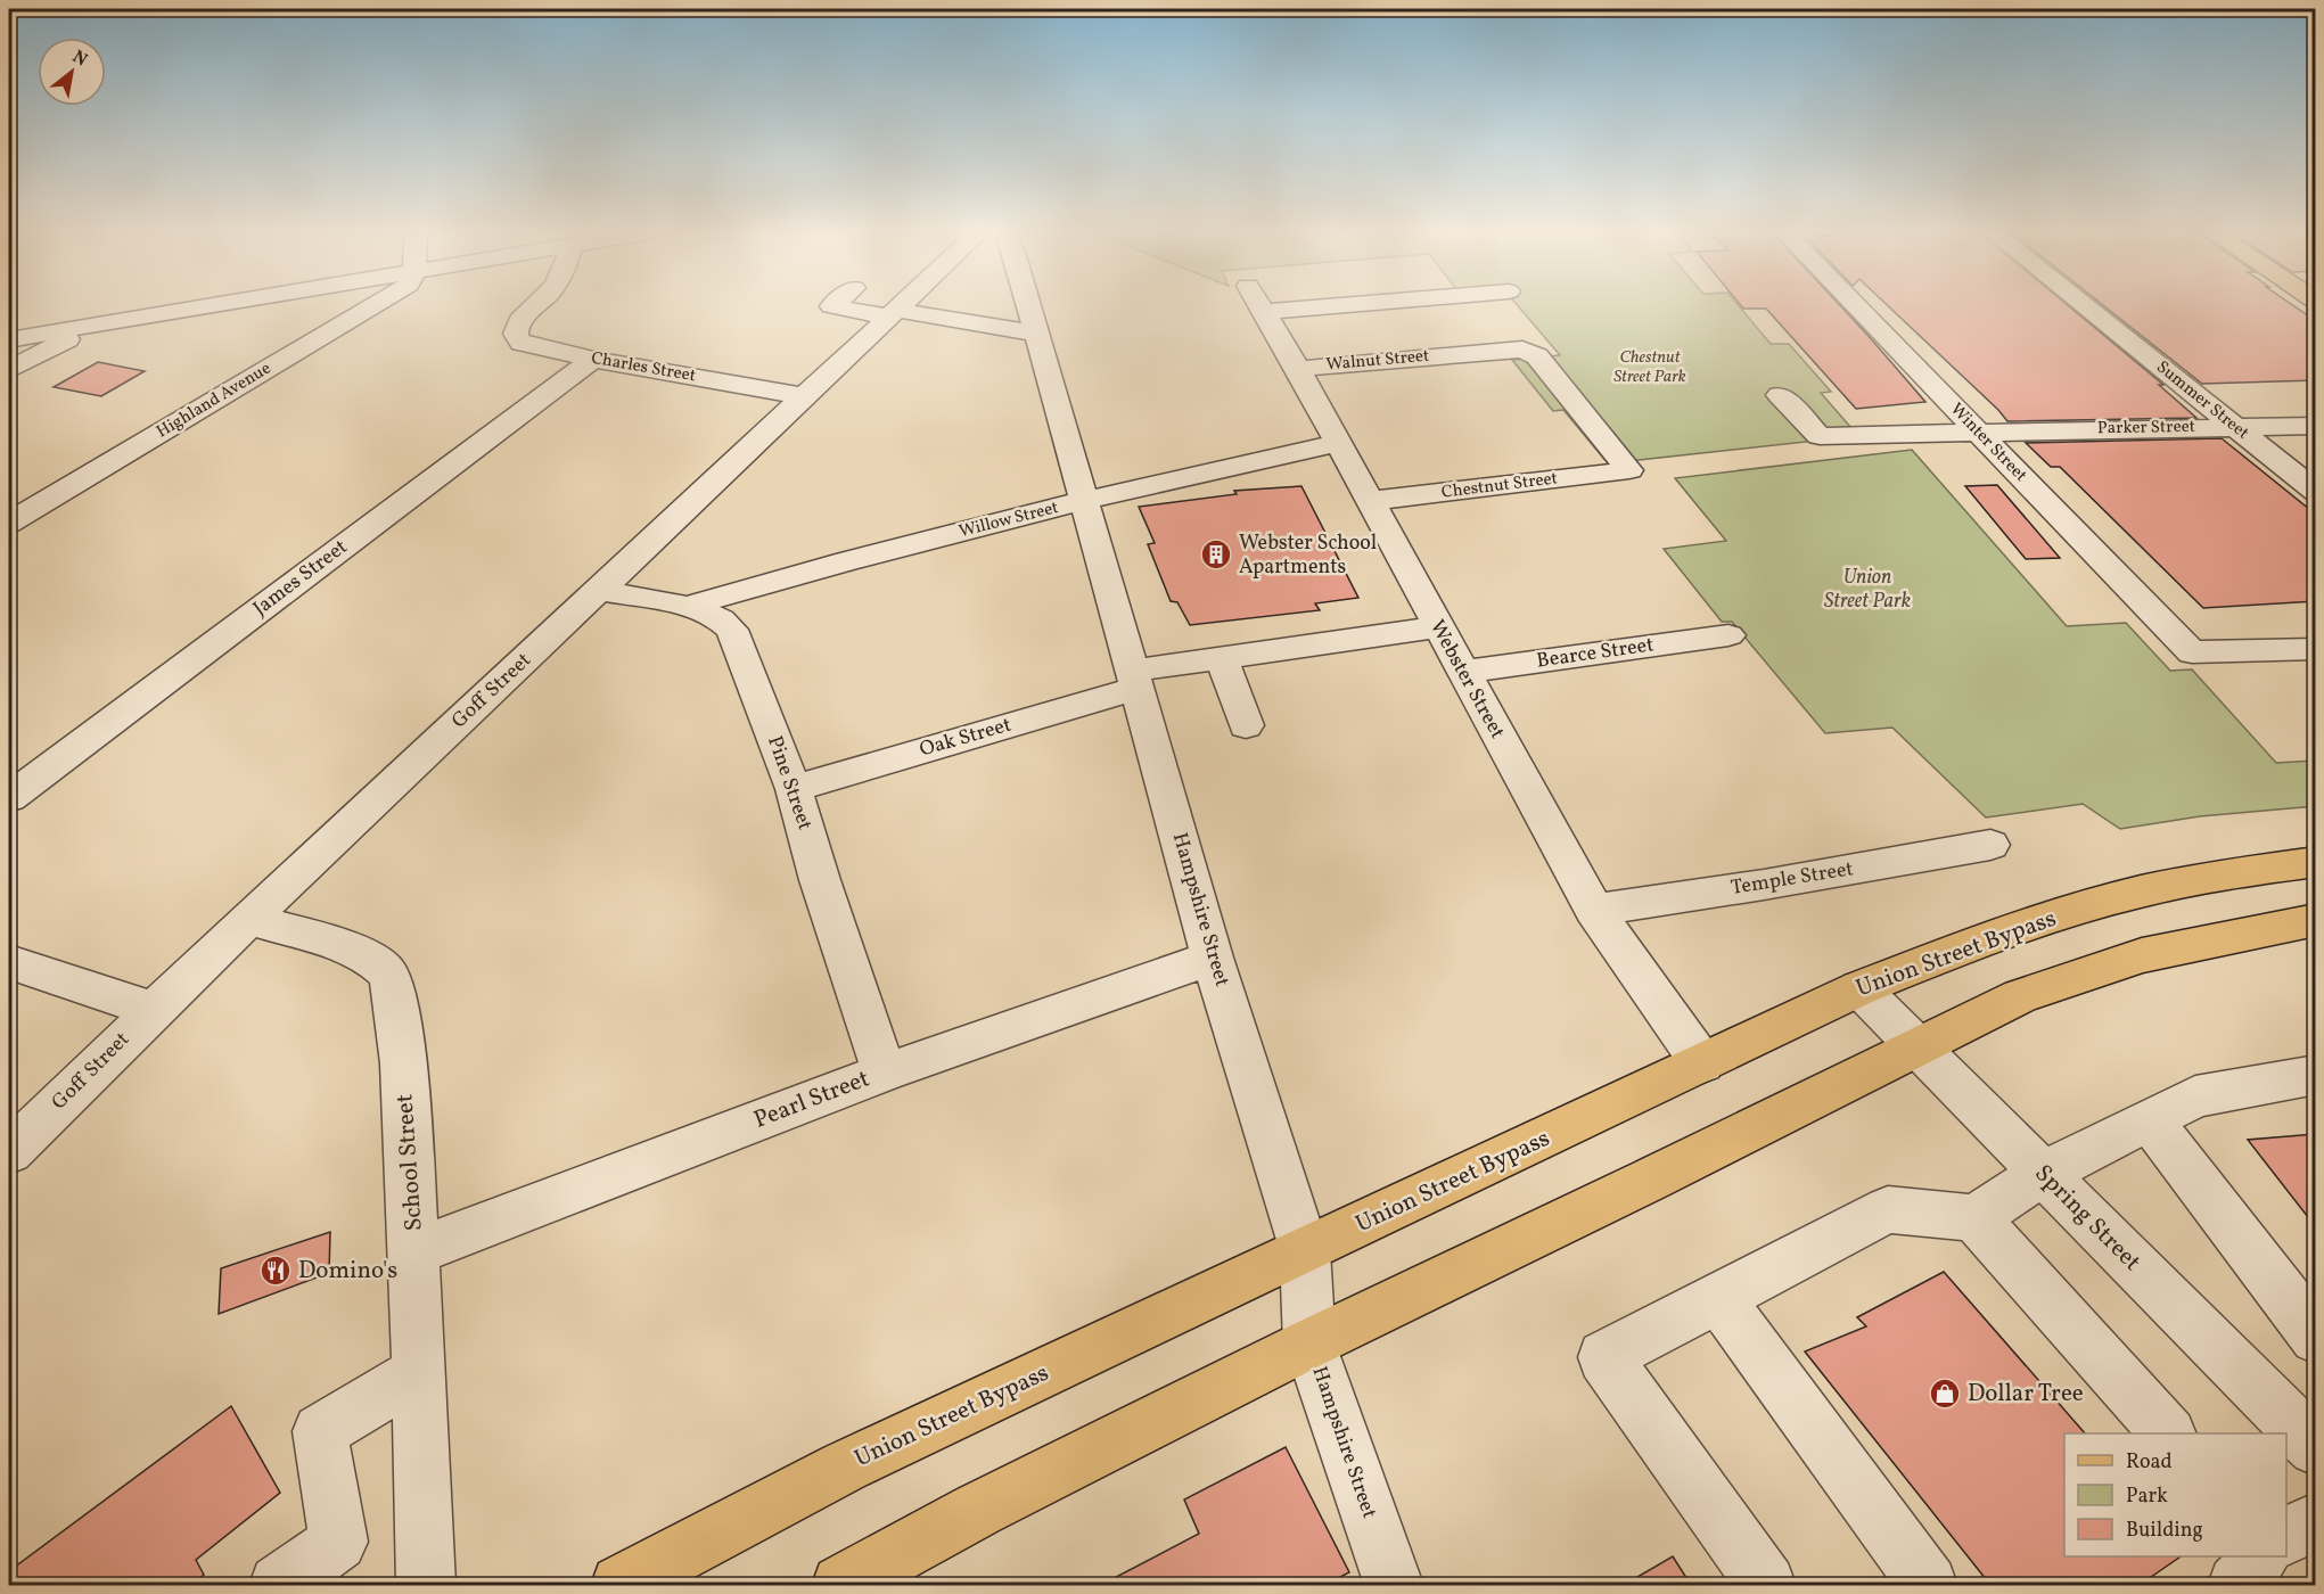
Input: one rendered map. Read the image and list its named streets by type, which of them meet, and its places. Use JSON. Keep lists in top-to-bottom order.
{
  "streets": {
    "main road": ["Union Street Bypass"],
    "street": [
      "Walnut Street",
      "Charles Street",
      "Highland Avenue",
      "Summer Street",
      "Parker Street",
      "Winter Street",
      "Chestnut Street",
      "Willow Street",
      "James Street",
      "Bearce Street",
      "Webster Street",
      "Goff Street",
      "Oak Street",
      "Pine Street",
      "Temple Street",
      "Hampshire Street",
      "Pearl Street",
      "School Street",
      "Spring Street"
    ]
  },
  "crossings": [
    ["Walnut Street", "Chestnut Street"],
    ["Walnut Street", "Webster Street"],
    ["Charles Street", "James Street"],
    ["Charles Street", "Goff Street"],
    ["Summer Street", "Parker Street"],
    ["Parker Street", "Winter Street"],
    ["Chestnut Street", "Webster Street"],
    ["Willow Street", "Webster Street"],
    ["Willow Street", "Pine Street"],
    ["Willow Street", "Hampshire Street"],
    ["Bearce Street", "Webster Street"],
    ["Webster Street", "Oak Street"],
    ["Webster Street", "Temple Street"],
    ["Webster Street", "Union Street Bypass"],
    ["Goff Street", "Pine Street"],
    ["Goff Street", "School Street"],
    ["Oak Street", "Pine Street"],
    ["Oak Street", "Hampshire Street"],
    ["Pine Street", "Pearl Street"],
    ["Hampshire Street", "Union Street Bypass"],
    ["Hampshire Street", "Pearl Street"],
    ["Union Street Bypass", "Spring Street"],
    ["Pearl Street", "School Street"]
  ],
  "parks": ["Chestnut Street Park", "Union Street Park"],
  "places": {
    "building": ["Webster School Apartments"],
    "restaurant": ["Domino's"],
    "shop": ["Dollar Tree"]
  },
  "legend": ["Road", "Park", "Building"],
  "north": "top right"
}
